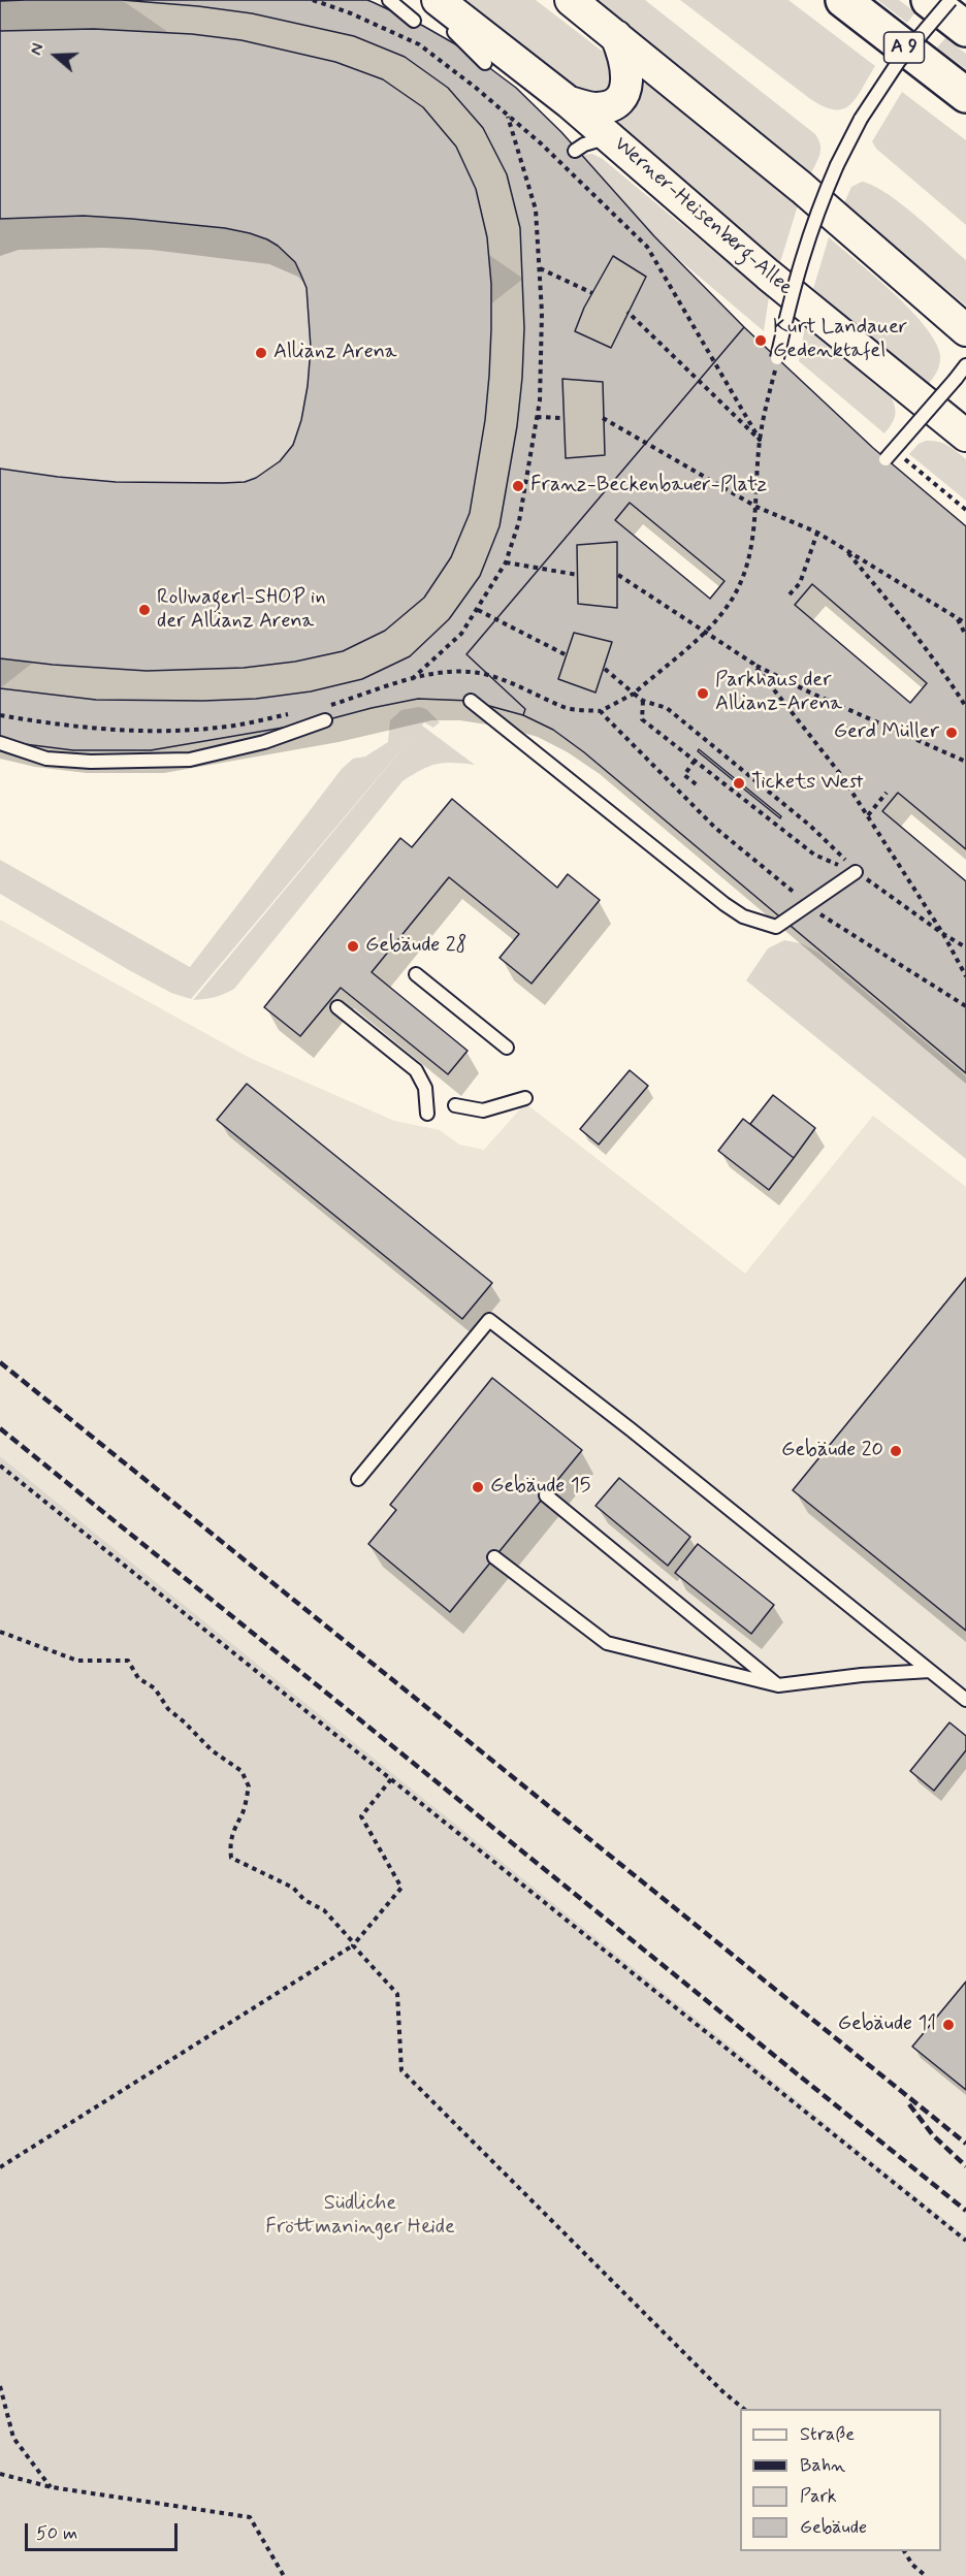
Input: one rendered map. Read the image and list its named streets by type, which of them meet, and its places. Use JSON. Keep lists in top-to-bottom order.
{
  "streets": {
    "highway": ["A 9"],
    "street": ["Werner-Heisenberg-Allee"]
  },
  "parks": ["Südliche Fröttmaninger Heide"],
  "places": [
    "Kurt Landauer Gedenktafel",
    "Allianz Arena",
    "Franz-Beckenbauer-Platz",
    "Rollwagerl-SHOP in der Allianz Arena",
    "Parkhaus der Allianz-Arena",
    "Gerd Müller",
    "Tickets West",
    "Gebäude 28",
    "Gebäude 20",
    "Gebäude 15",
    "Gebäude 11"
  ],
  "legend": [
    "Straße",
    "Bahn",
    "Park",
    "Gebäude"
  ],
  "scale_bar": "50 m",
  "north": "left"
}
